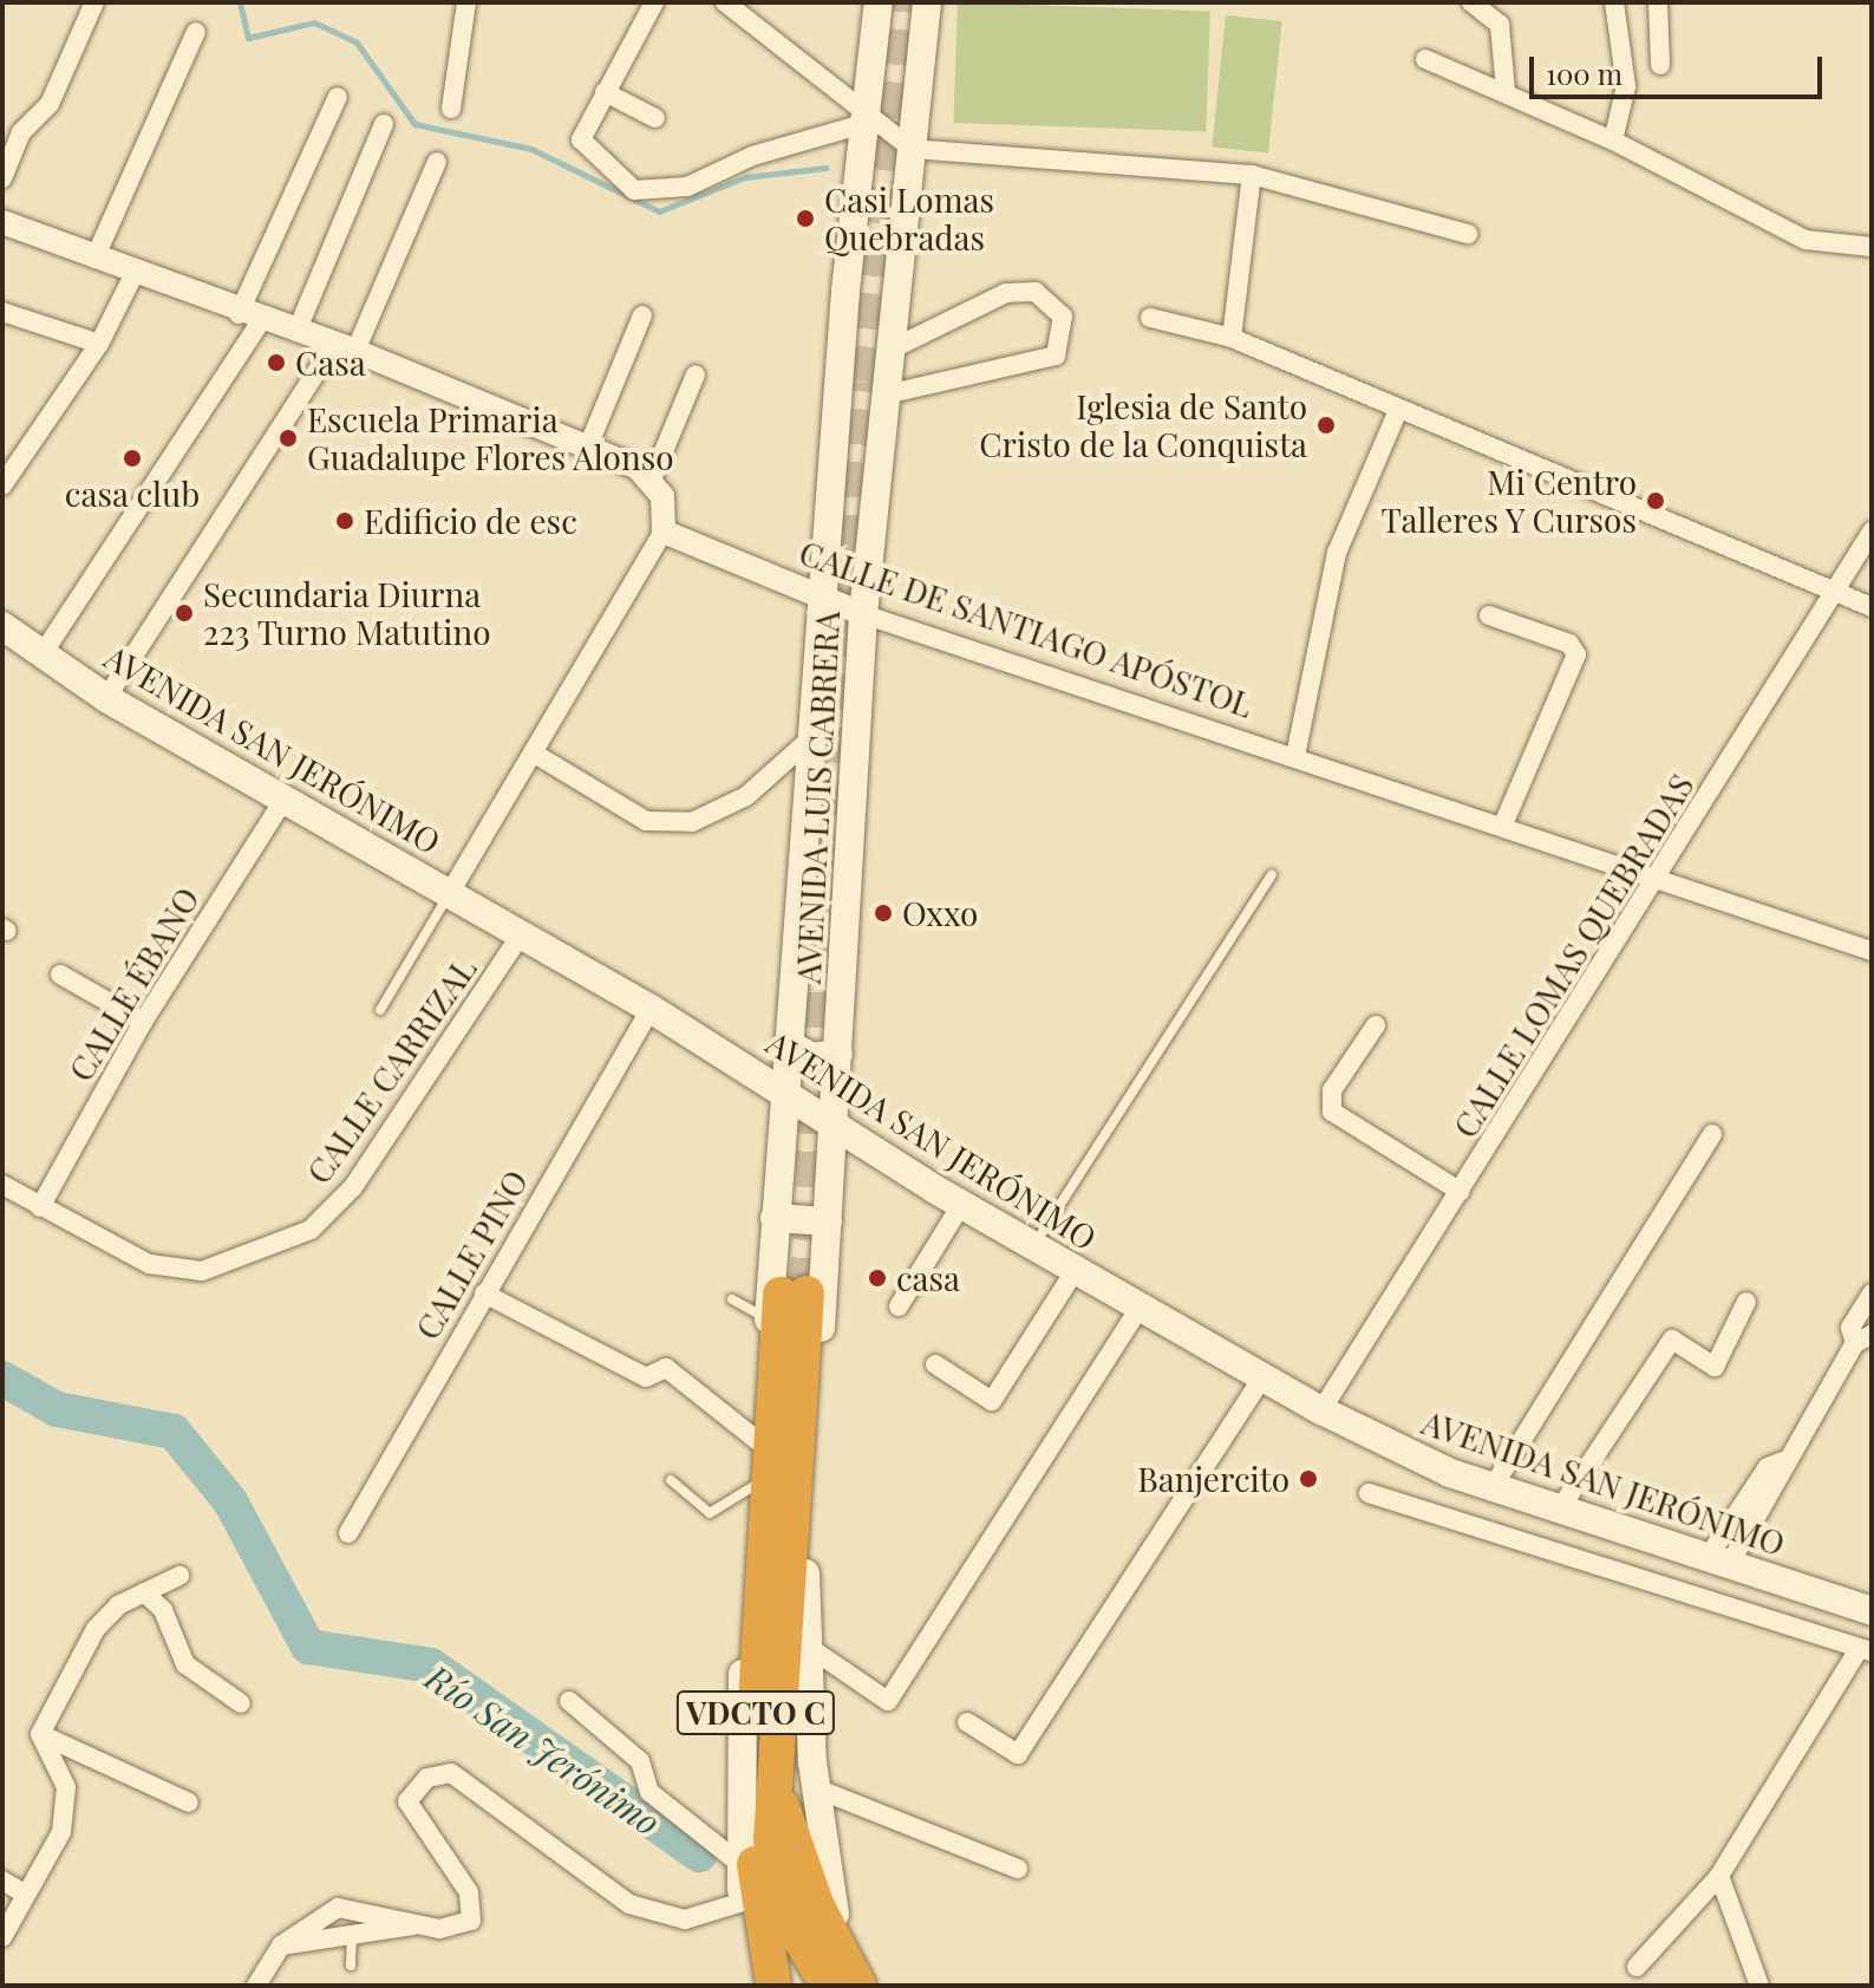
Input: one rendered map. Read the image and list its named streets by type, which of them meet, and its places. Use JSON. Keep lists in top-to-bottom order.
{
  "streets": {
    "highway": ["VDCTO C"],
    "main road": ["AVENIDA SAN JERÓNIMO", "AVENIDA LUIS CABRERA"],
    "street": [
      "CALLE DE SANTIAGO APÓSTOL",
      "CALLE LOMAS QUEBRADAS",
      "CALLE ÉBANO",
      "CALLE CARRIZAL",
      "CALLE PINO"
    ]
  },
  "crossings": [
    ["CALLE DE SANTIAGO APÓSTOL", "AVENIDA LUIS CABRERA"],
    ["CALLE DE SANTIAGO APÓSTOL", "CALLE LOMAS QUEBRADAS"],
    ["AVENIDA SAN JERÓNIMO", "AVENIDA LUIS CABRERA"],
    ["AVENIDA SAN JERÓNIMO", "CALLE LOMAS QUEBRADAS"],
    ["AVENIDA SAN JERÓNIMO", "CALLE ÉBANO"],
    ["AVENIDA SAN JERÓNIMO", "CALLE CARRIZAL"],
    ["AVENIDA SAN JERÓNIMO", "CALLE PINO"],
    ["AVENIDA LUIS CABRERA", "VDCTO C"],
    ["CALLE ÉBANO", "CALLE CARRIZAL"]
  ],
  "water": ["Río San Jerónimo"],
  "places": [
    "Casi Lomas Quebradas",
    "Casa",
    "Iglesia de Santo Cristo de la Conquista",
    "Escuela Primaria Guadalupe Flores Alonso",
    "casa club",
    "Mi Centro Talleres Y Cursos",
    "Edificio de esc",
    "Secundaria Diurna 223 Turno Matutino",
    "Oxxo",
    "casa",
    "Banjercito"
  ],
  "scale_bar": "100 m"
}
